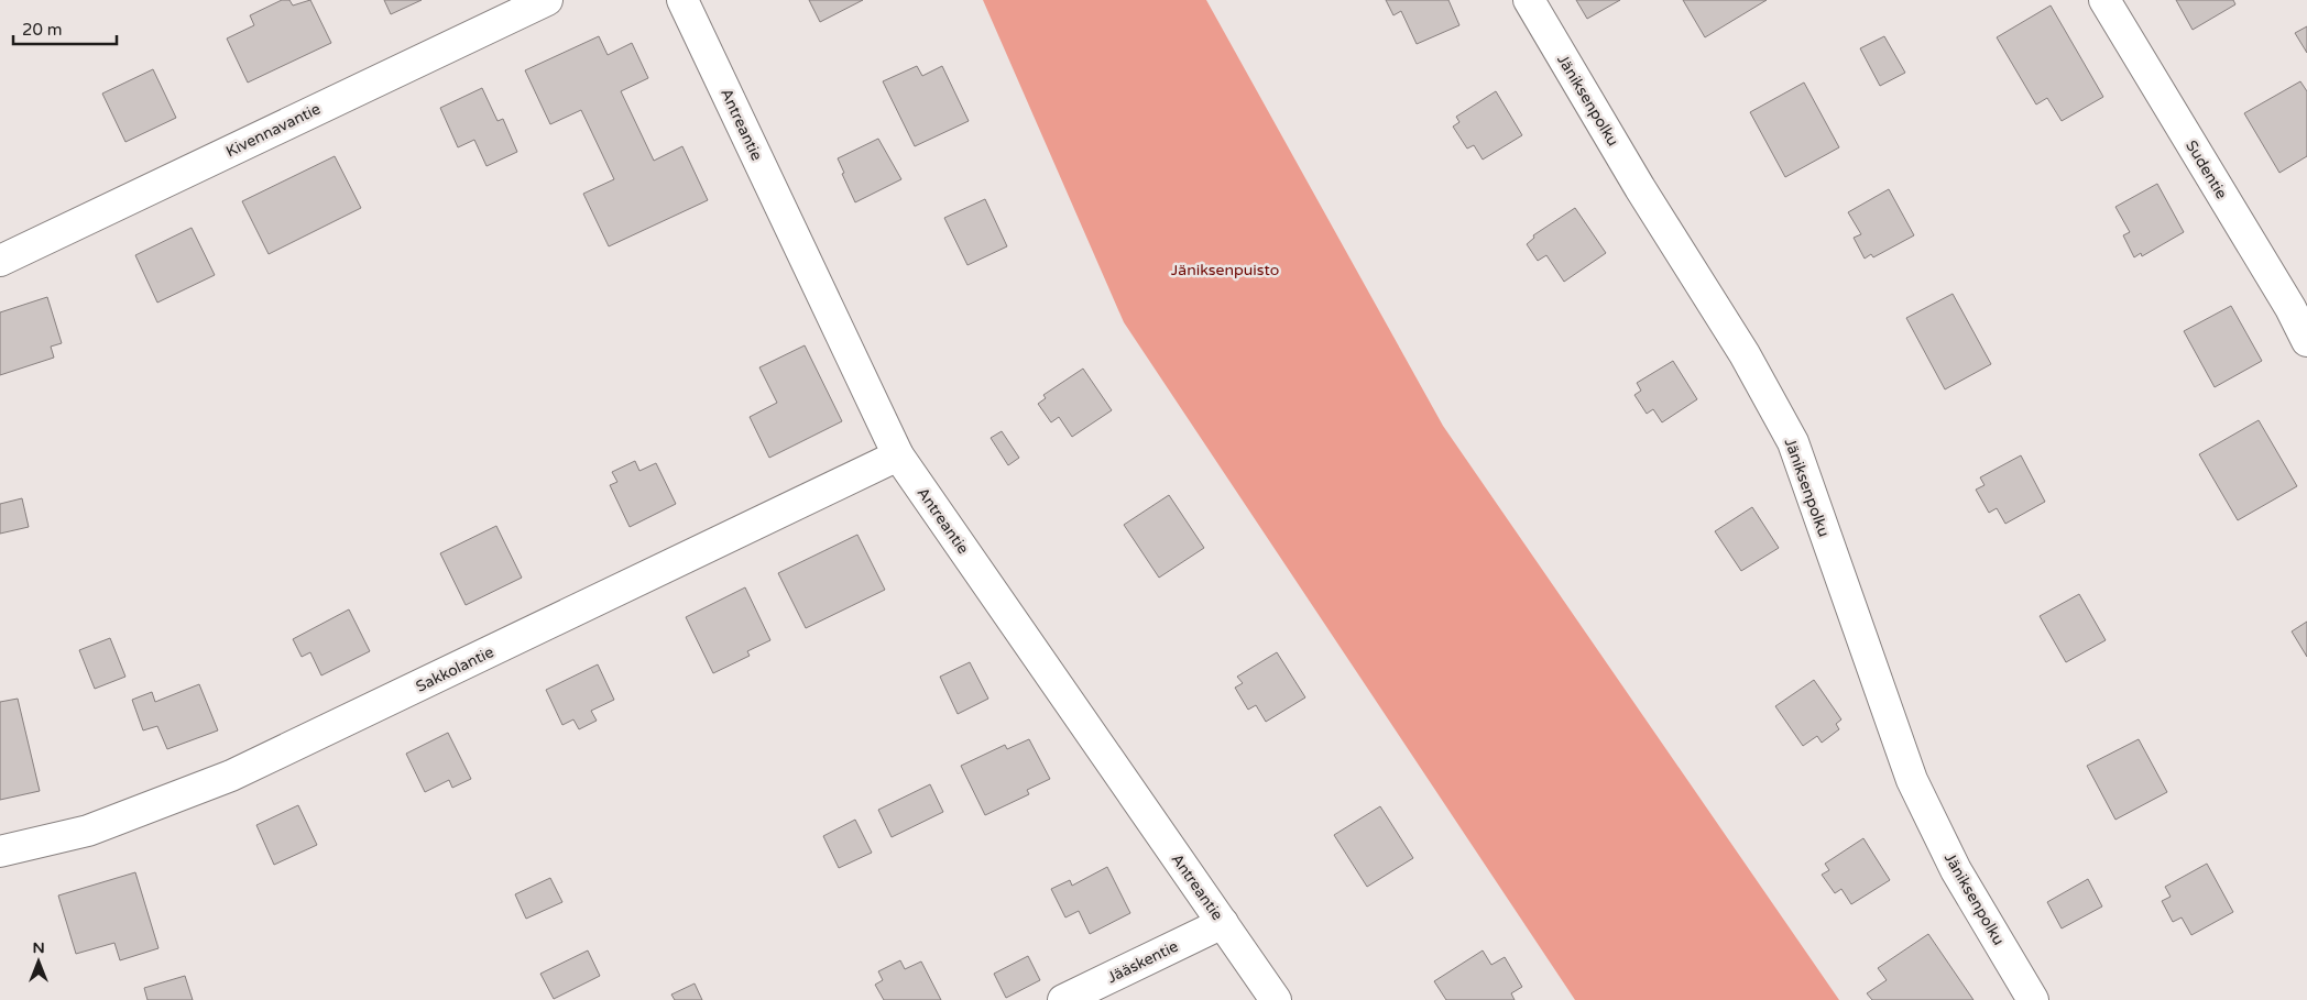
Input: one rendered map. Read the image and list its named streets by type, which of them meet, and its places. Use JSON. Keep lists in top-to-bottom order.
{
  "streets": {
    "street": [
      "Jäniksenpolku",
      "Antreantie",
      "Kivennavantie",
      "Sudentie",
      "Sakkolantie",
      "Jääskentie"
    ]
  },
  "crossings": [
    ["Antreantie", "Sakkolantie"],
    ["Antreantie", "Jääskentie"]
  ],
  "parks": ["Jäniksenpuisto"],
  "scale_bar": "20 m",
  "north": "top"
}
